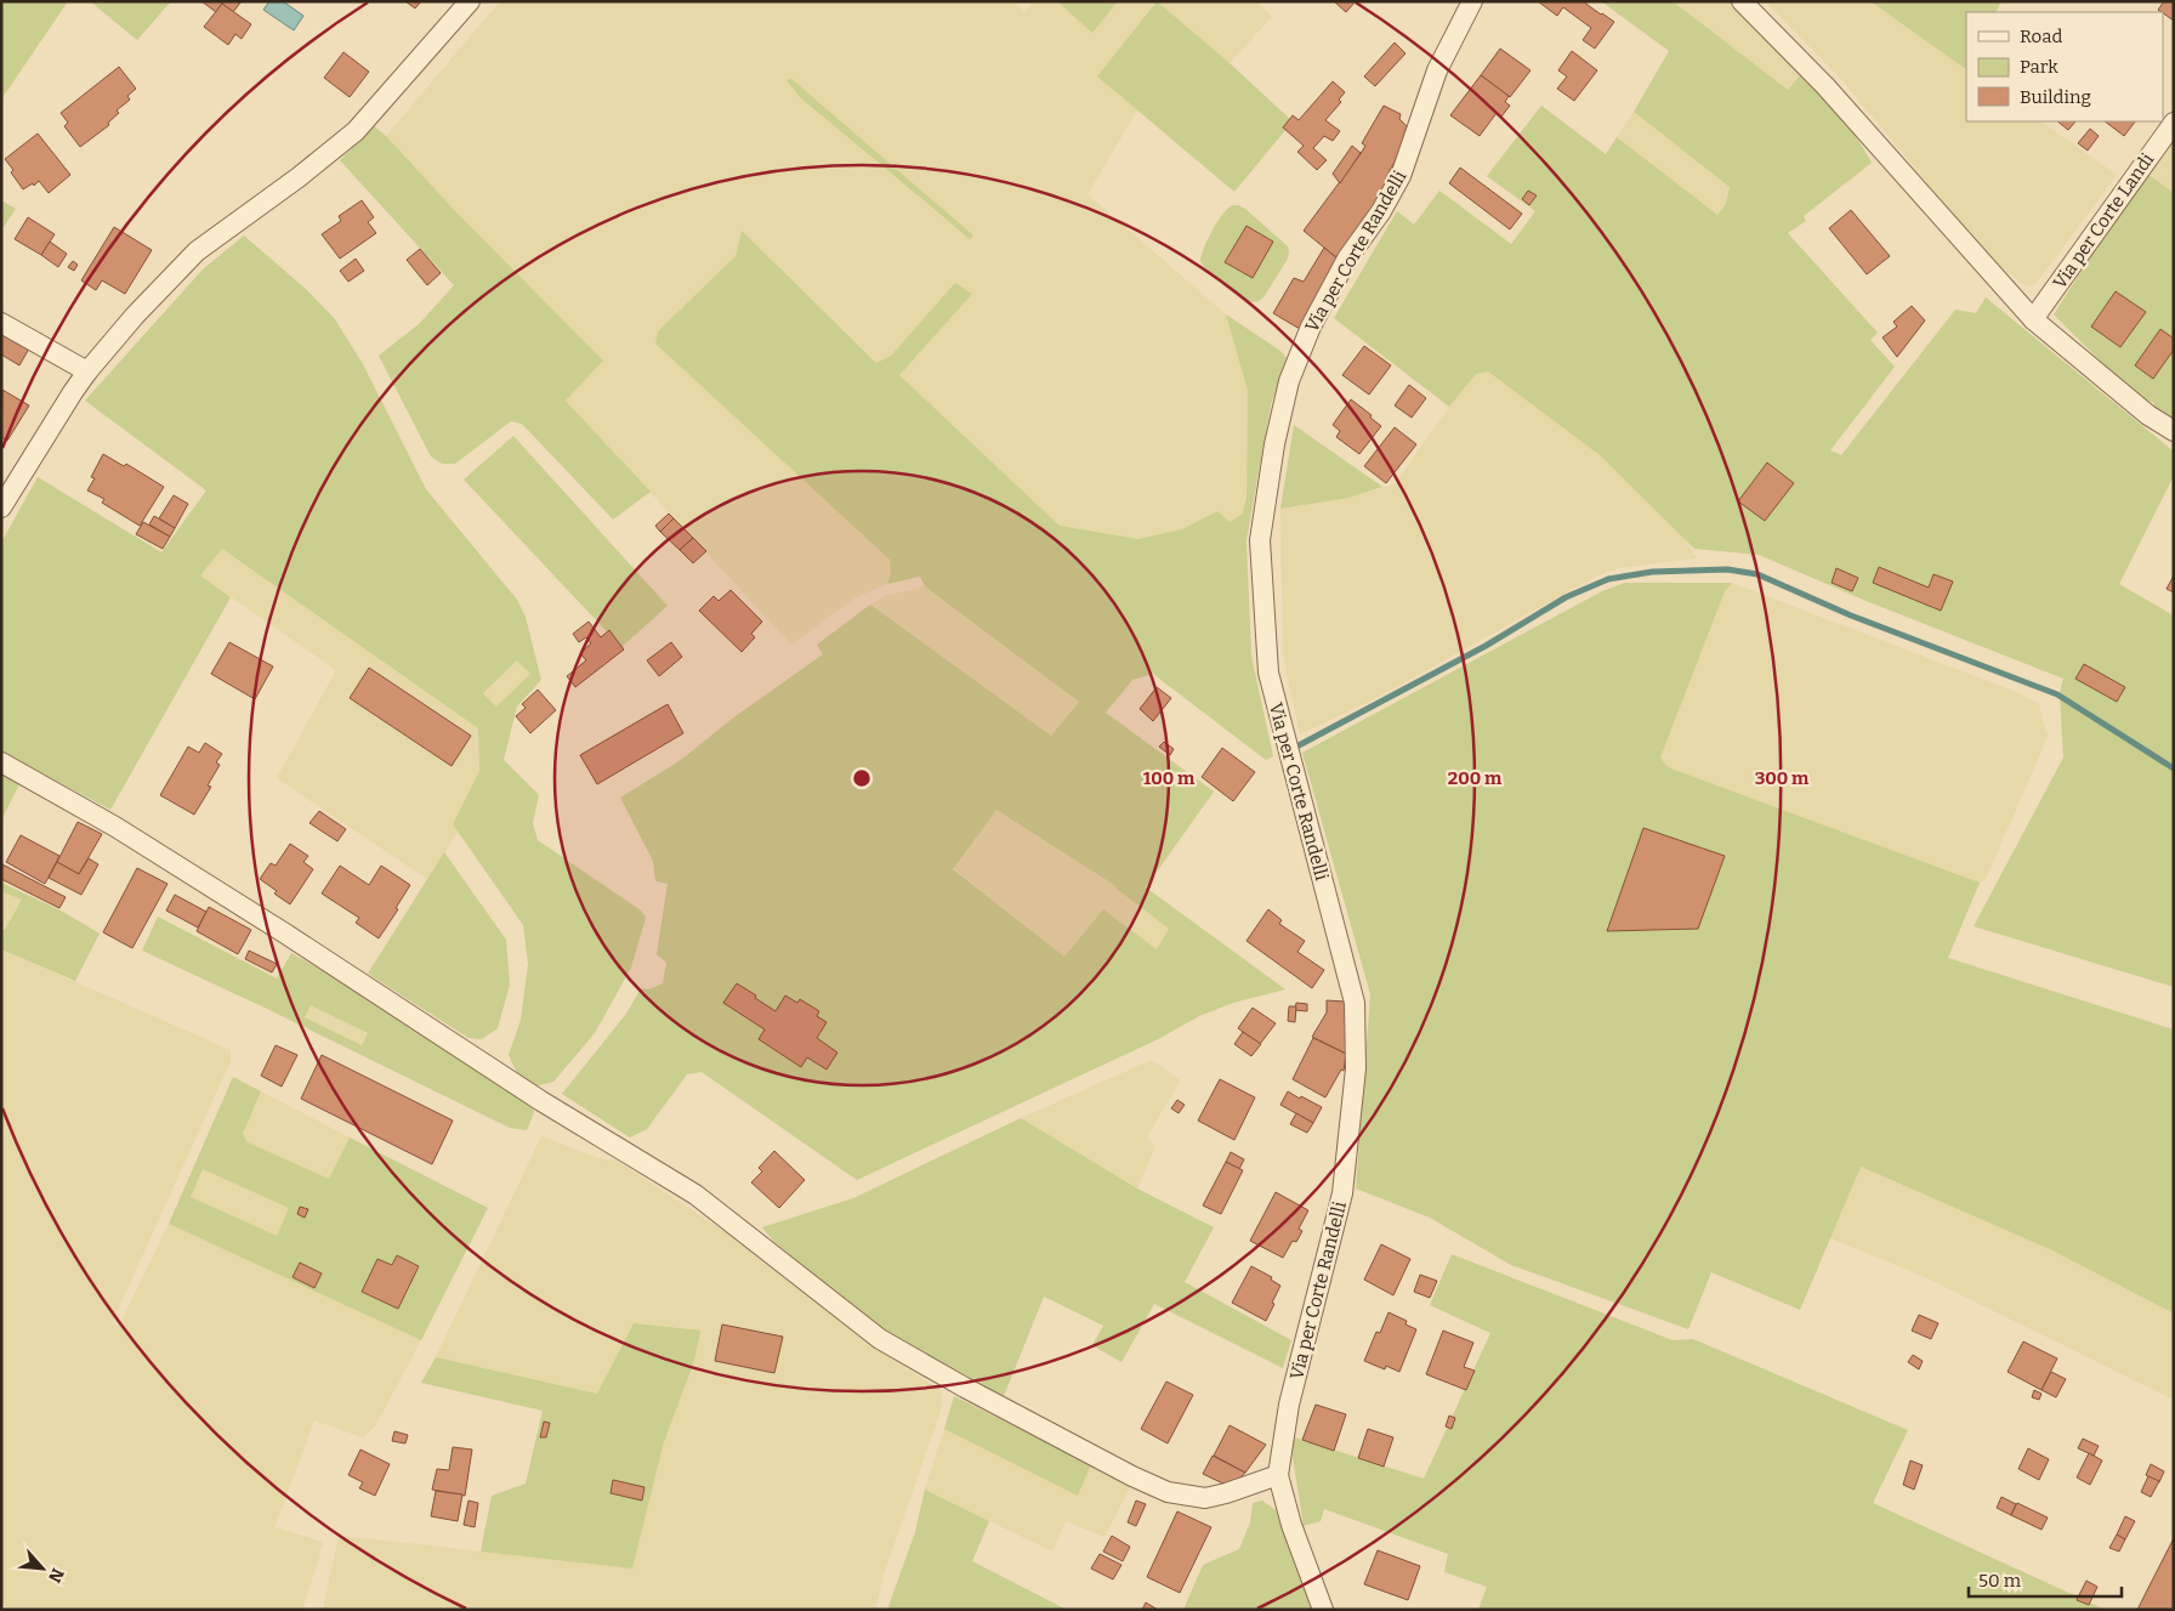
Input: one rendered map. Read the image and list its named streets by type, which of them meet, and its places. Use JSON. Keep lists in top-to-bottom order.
{
  "streets": {
    "street": ["Via per Corte Landi", "Via per Corte Randelli"]
  },
  "legend": ["Road", "Park", "Building"],
  "scale_bar": "50 m",
  "north": "bottom right",
  "rings": ["100 m", "200 m", "300 m"]
}
